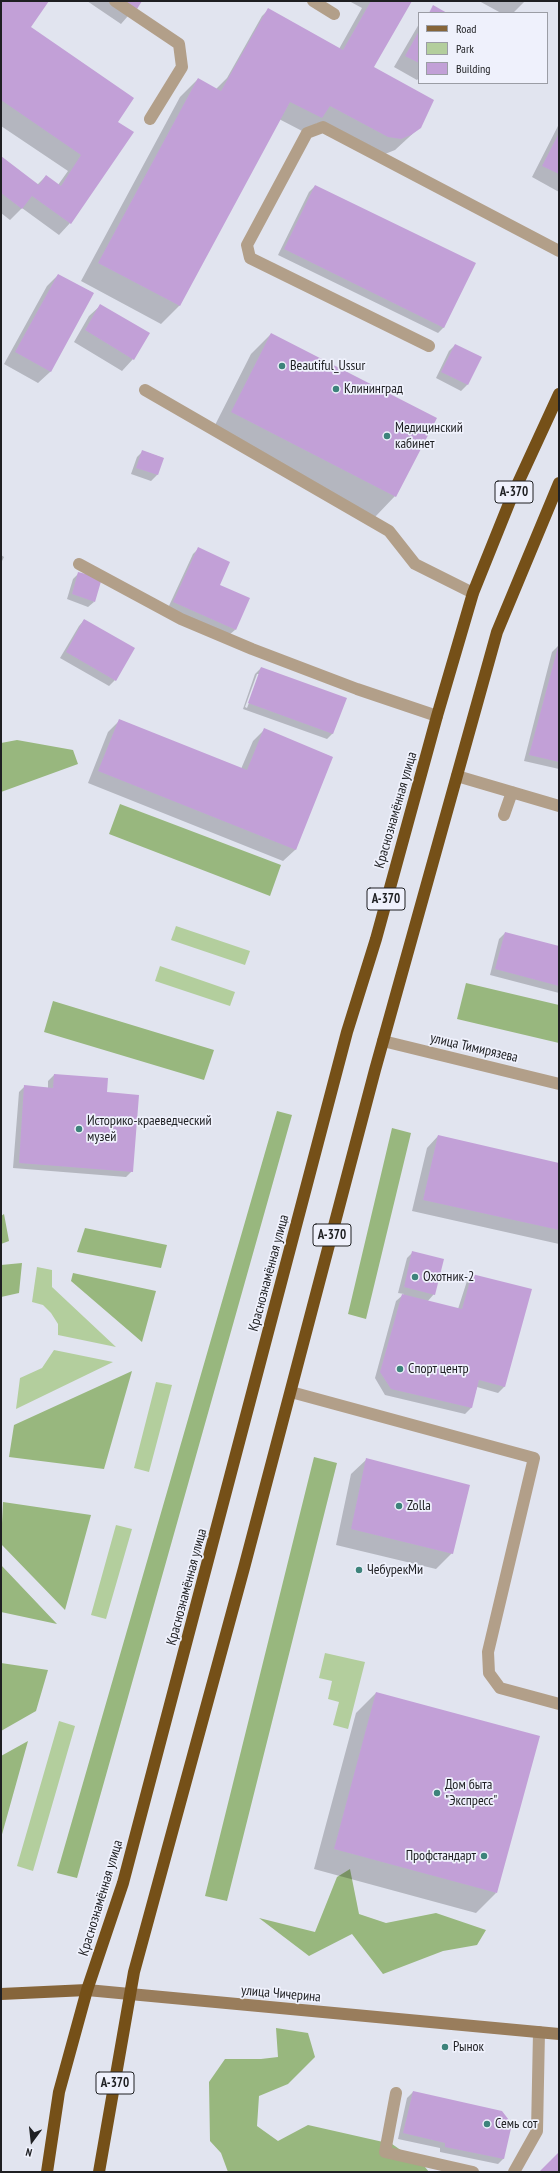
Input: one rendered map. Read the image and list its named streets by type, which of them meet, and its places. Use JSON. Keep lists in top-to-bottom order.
{
  "streets": {
    "highway": ["А-370", "Краснознамённая улица"],
    "main road": ["улица Чичерина"],
    "street": ["улица Тимирязева"]
  },
  "crossings": [
    ["А-370", "улица Тимирязева"],
    ["А-370", "улица Чичерина"],
    ["Краснознамённая улица", "улица Чичерина"]
  ],
  "places": [
    "Beautiful_Ussur",
    "Клининград",
    "Медицинский кабинет",
    "Историко-краеведческий музей",
    "Охотник-2",
    "Спорт центр",
    "Zolla",
    "ЧебурекМи",
    "Дом быта \"Экспресс\"",
    "Профстандарт",
    "Рынок",
    "Семь сот"
  ],
  "legend": ["Road", "Park", "Building"],
  "north": "bottom"
}
